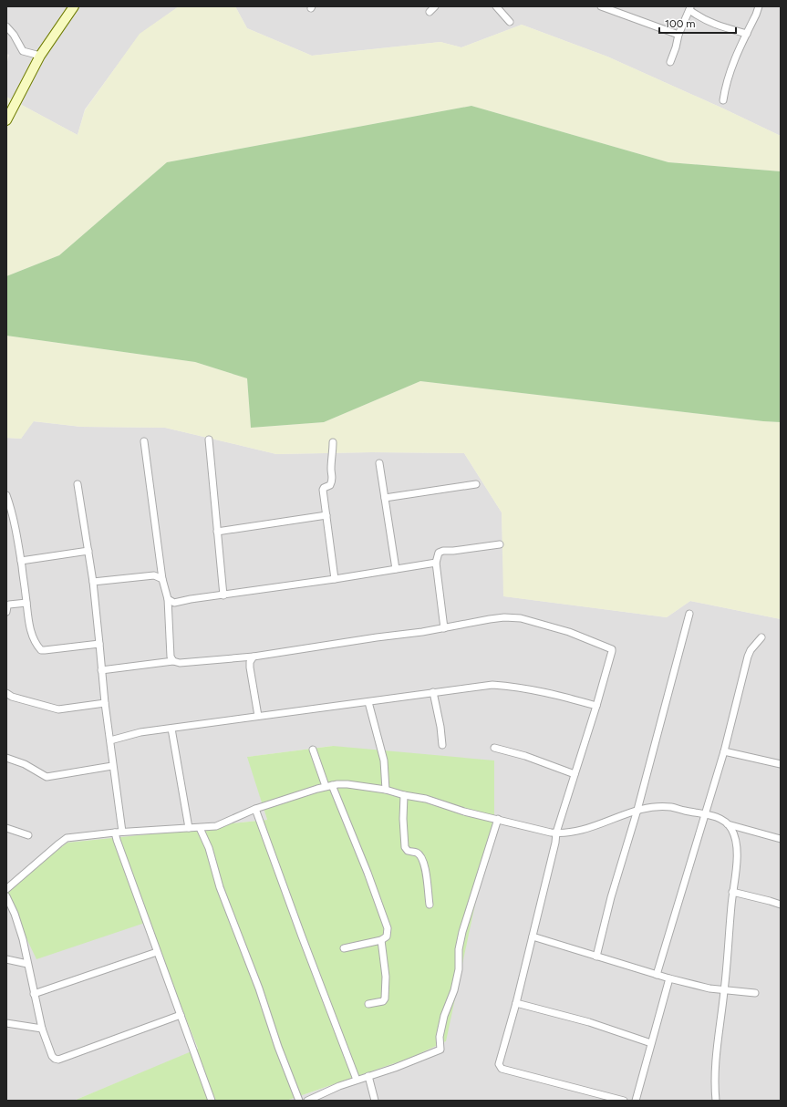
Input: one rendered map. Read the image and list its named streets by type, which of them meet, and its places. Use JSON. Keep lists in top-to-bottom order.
{
  "scale_bar": "100 m"
}
